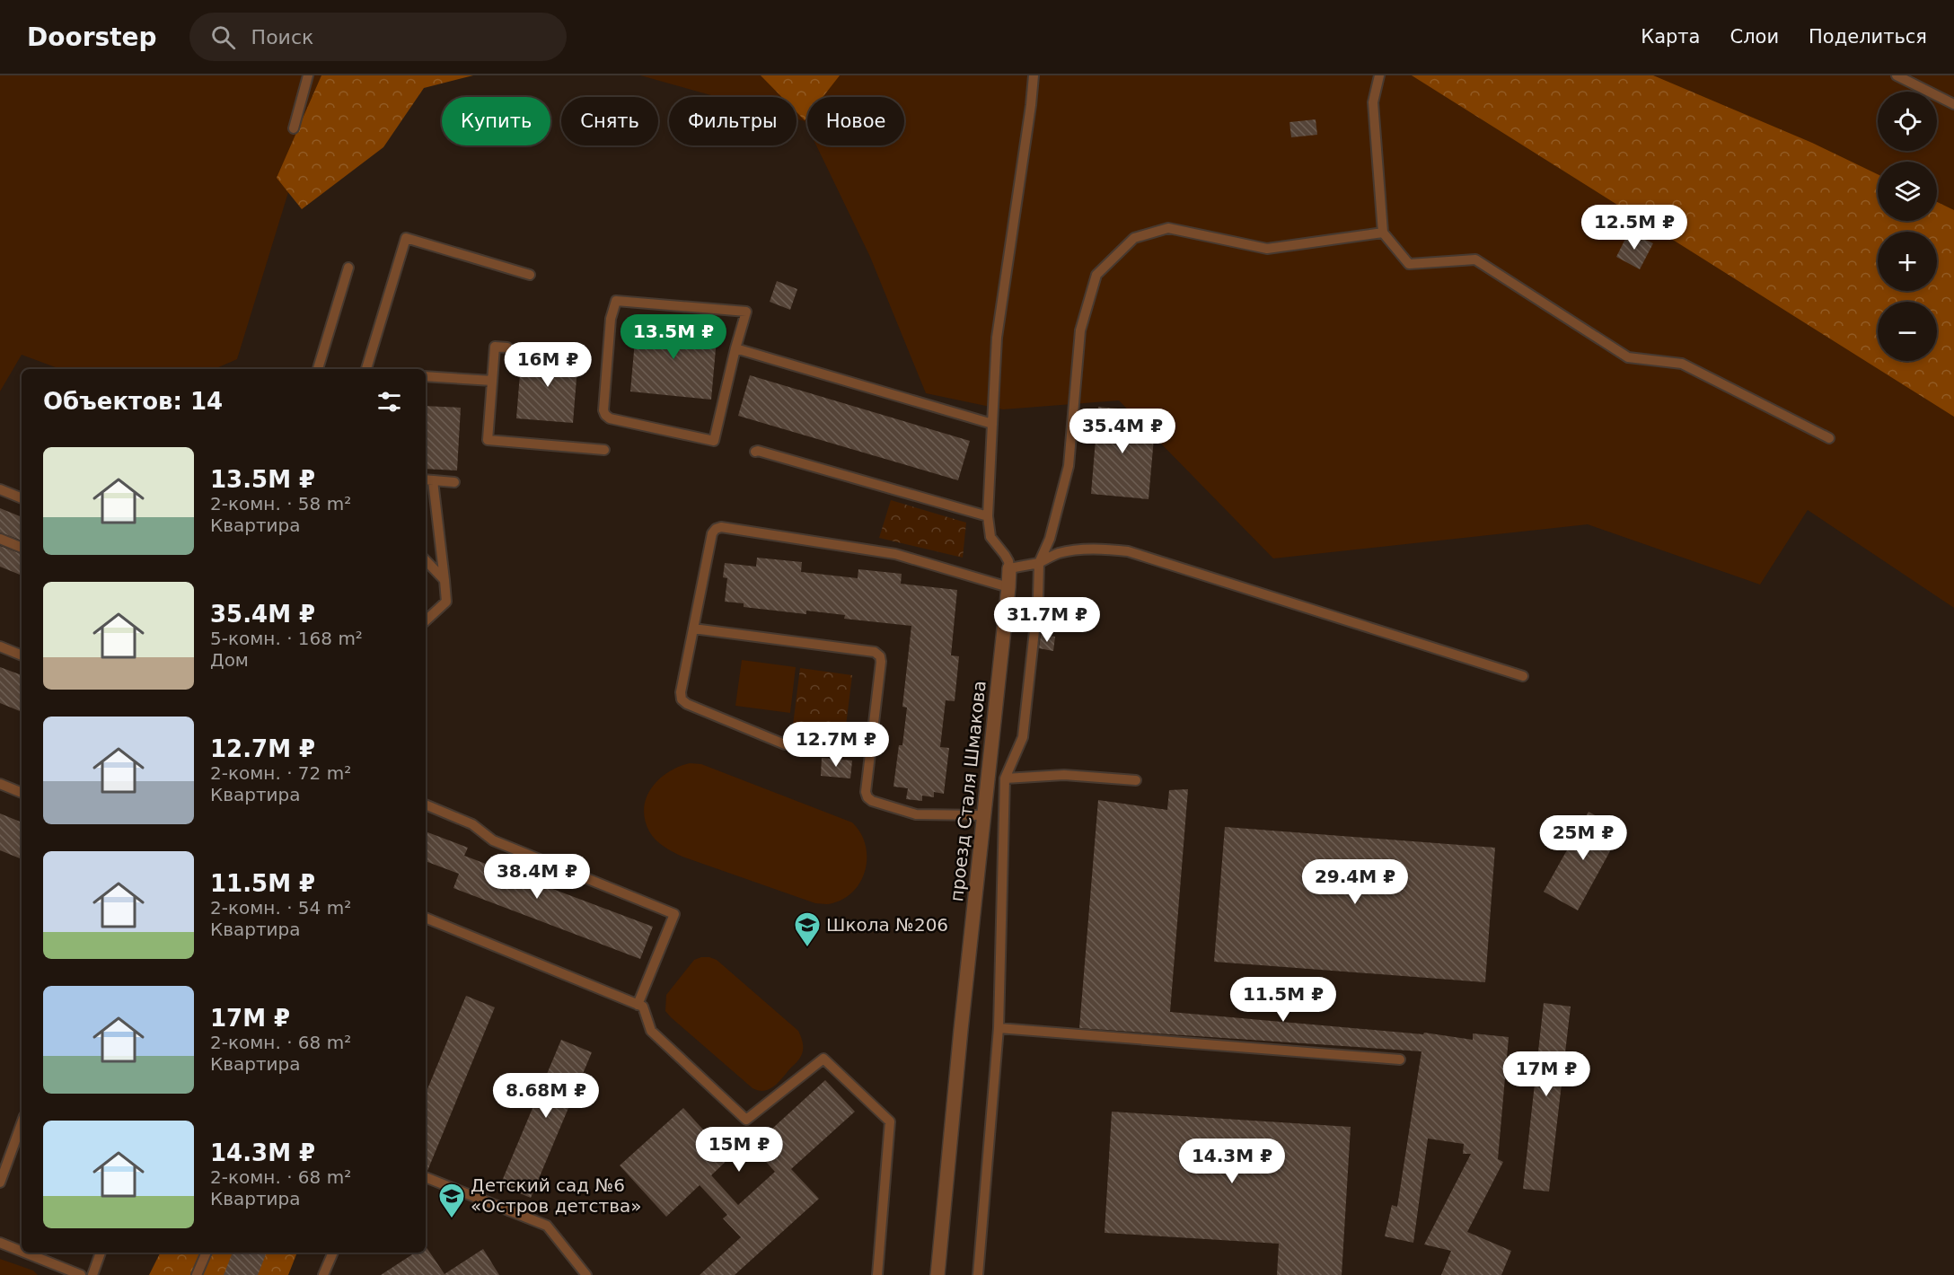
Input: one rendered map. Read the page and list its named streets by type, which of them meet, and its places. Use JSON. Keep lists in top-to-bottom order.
{
  "streets": {
    "street": ["проезд Сталя Шмакова"]
  },
  "places": {
    "school or university": ["Школа №206", "Детский сад №6 «Остров детства»"]
  },
  "page": {
    "header": "Doorstep",
    "search": "Поиск",
    "nav": ["Карта", "Слои", "Поделиться"],
    "map_buttons": ["+", "−"],
    "chip": [
      "Купить",
      "Снять",
      "Фильтры",
      "Новое"
    ],
    "price": [
      "12.5M ₽",
      "13.5M ₽",
      "16M ₽",
      "35.4M ₽",
      "31.7M ₽",
      "12.7M ₽",
      "25M ₽",
      "38.4M ₽",
      "29.4M ₽",
      "11.5M ₽",
      "17M ₽",
      "8.68M ₽",
      "15M ₽",
      "14.3M ₽"
    ],
    "heading": "Объектов: 14",
    "list": [
      {
        "name": "13.5M ₽",
        "note": "2-комн. · 58 m² · Квартира"
      },
      {
        "name": "35.4M ₽",
        "note": "5-комн. · 168 m² · Дом"
      },
      {
        "name": "12.7M ₽",
        "note": "2-комн. · 72 m² · Квартира"
      },
      {
        "name": "11.5M ₽",
        "note": "2-комн. · 54 m² · Квартира"
      },
      {
        "name": "17M ₽",
        "note": "2-комн. · 68 m² · Квартира"
      },
      {
        "name": "14.3M ₽",
        "note": "2-комн. · 68 m² · Квартира"
      }
    ]
  }
}
